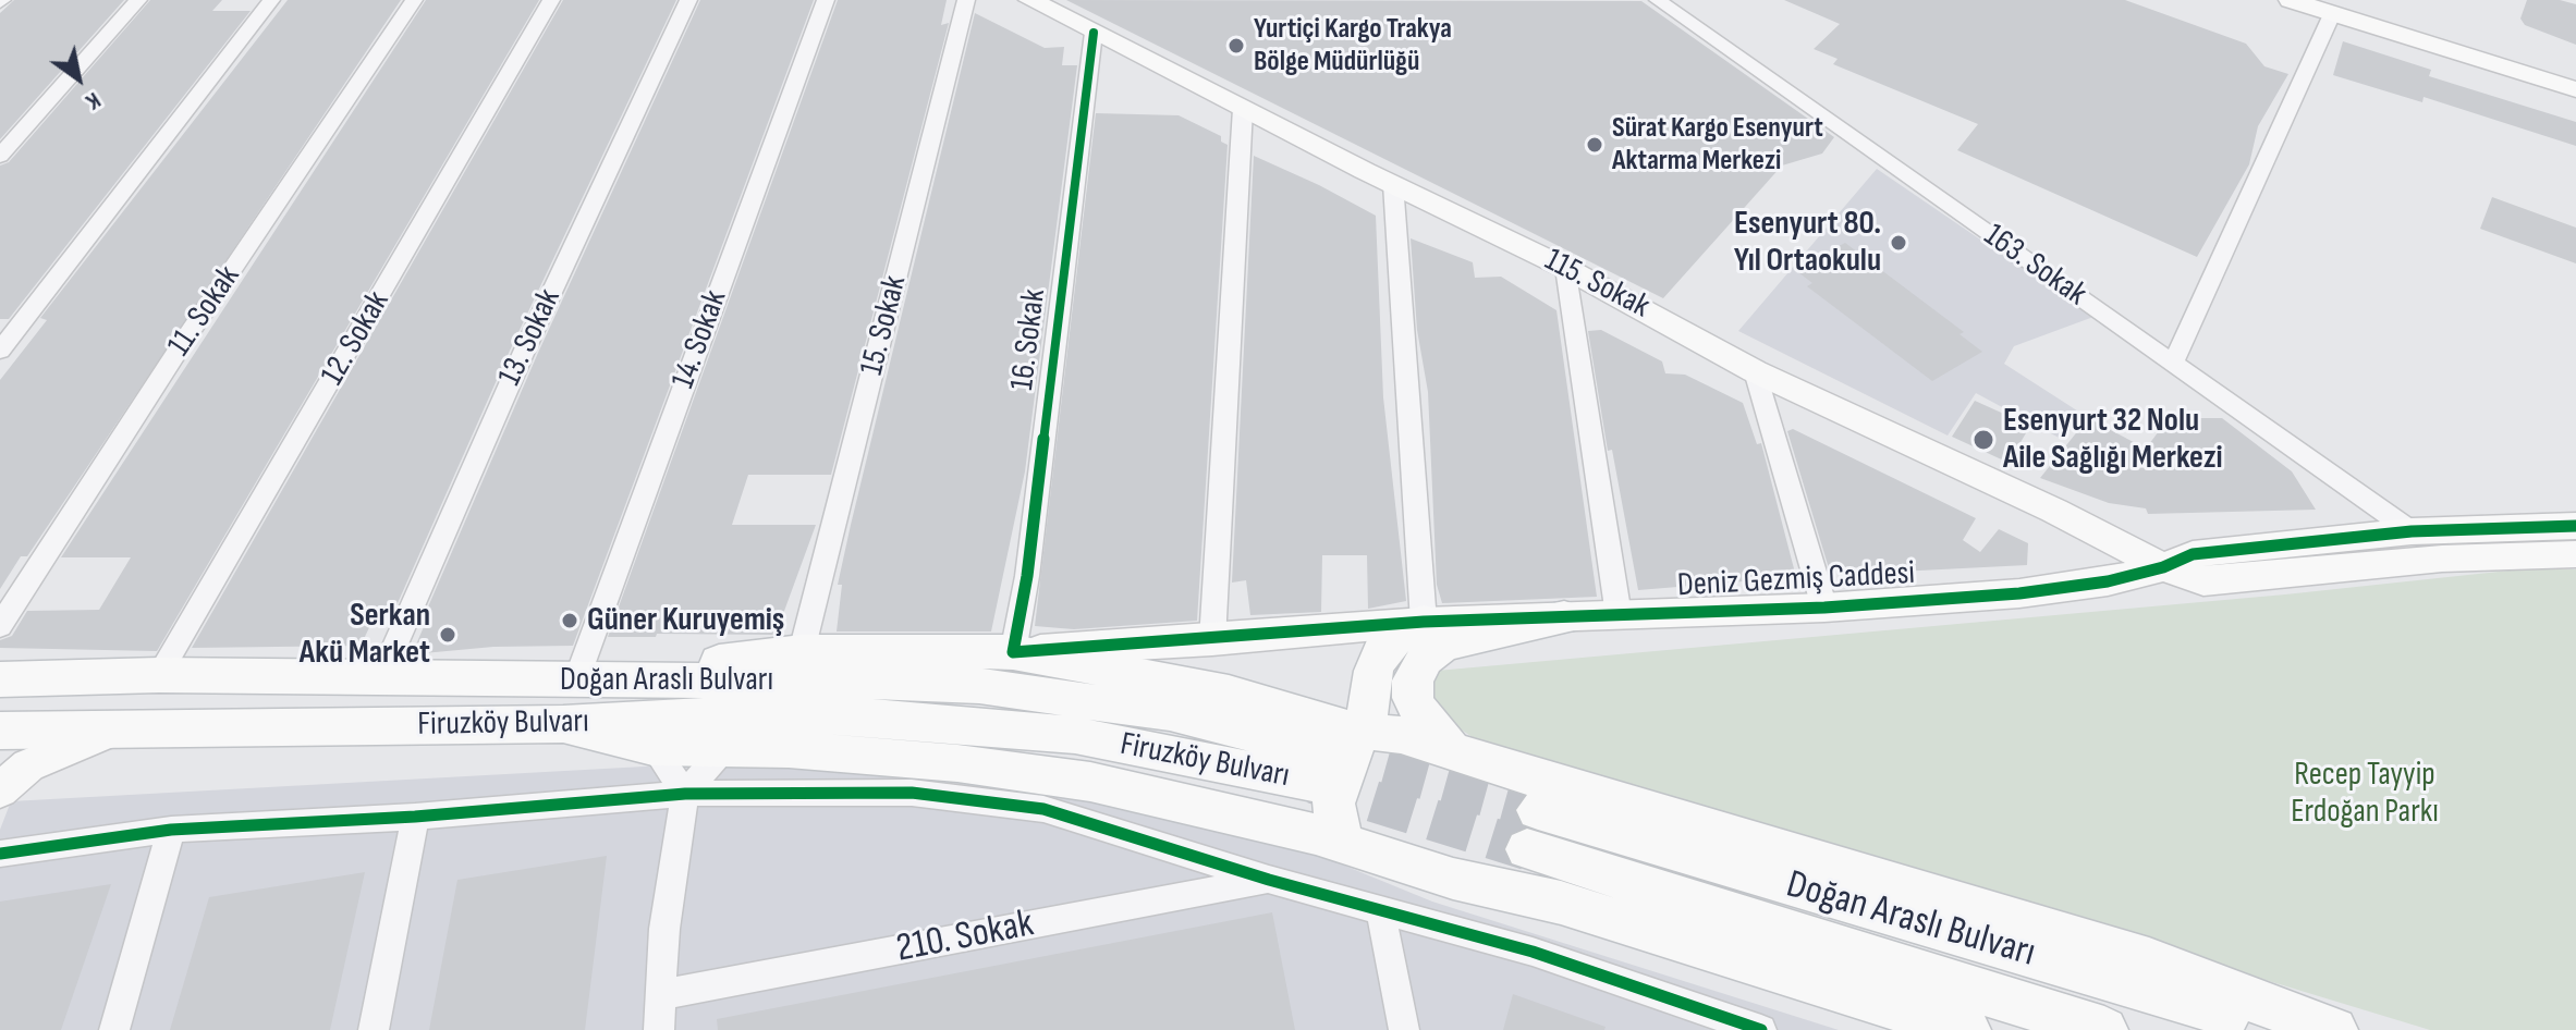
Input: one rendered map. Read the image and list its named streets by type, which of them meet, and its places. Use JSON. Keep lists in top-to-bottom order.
{
  "streets": {
    "main road": ["Doğan Araslı Bulvarı", "Firuzköy Bulvarı"],
    "street": [
      "163. Sokak",
      "115. Sokak",
      "11. Sokak",
      "15. Sokak",
      "13. Sokak",
      "12. Sokak",
      "14. Sokak",
      "16. Sokak",
      "Deniz Gezmiş Caddesi",
      "210. Sokak"
    ]
  },
  "crossings": [
    ["163. Sokak", "Deniz Gezmiş Caddesi"],
    ["115. Sokak", "16. Sokak"],
    ["115. Sokak", "Deniz Gezmiş Caddesi"],
    ["13. Sokak", "Doğan Araslı Bulvarı"],
    ["12. Sokak", "Doğan Araslı Bulvarı"],
    ["14. Sokak", "Doğan Araslı Bulvarı"],
    ["16. Sokak", "Deniz Gezmiş Caddesi"],
    ["Doğan Araslı Bulvarı", "Firuzköy Bulvarı"]
  ],
  "parks": ["Recep Tayyip Erdoğan Parkı"],
  "places": [
    "Yurtiçi Kargo Trakya Bölge Müdürlüğü",
    "Sürat Kargo Esenyurt Aktarma Merkezi",
    "Esenyurt 80. Yıl Ortaokulu",
    "Esenyurt 32 Nolu Aile Sağlığı Merkezi",
    "Güner Kuruyemiş",
    "Serkan Akü Market"
  ],
  "north": "bottom right"
}
